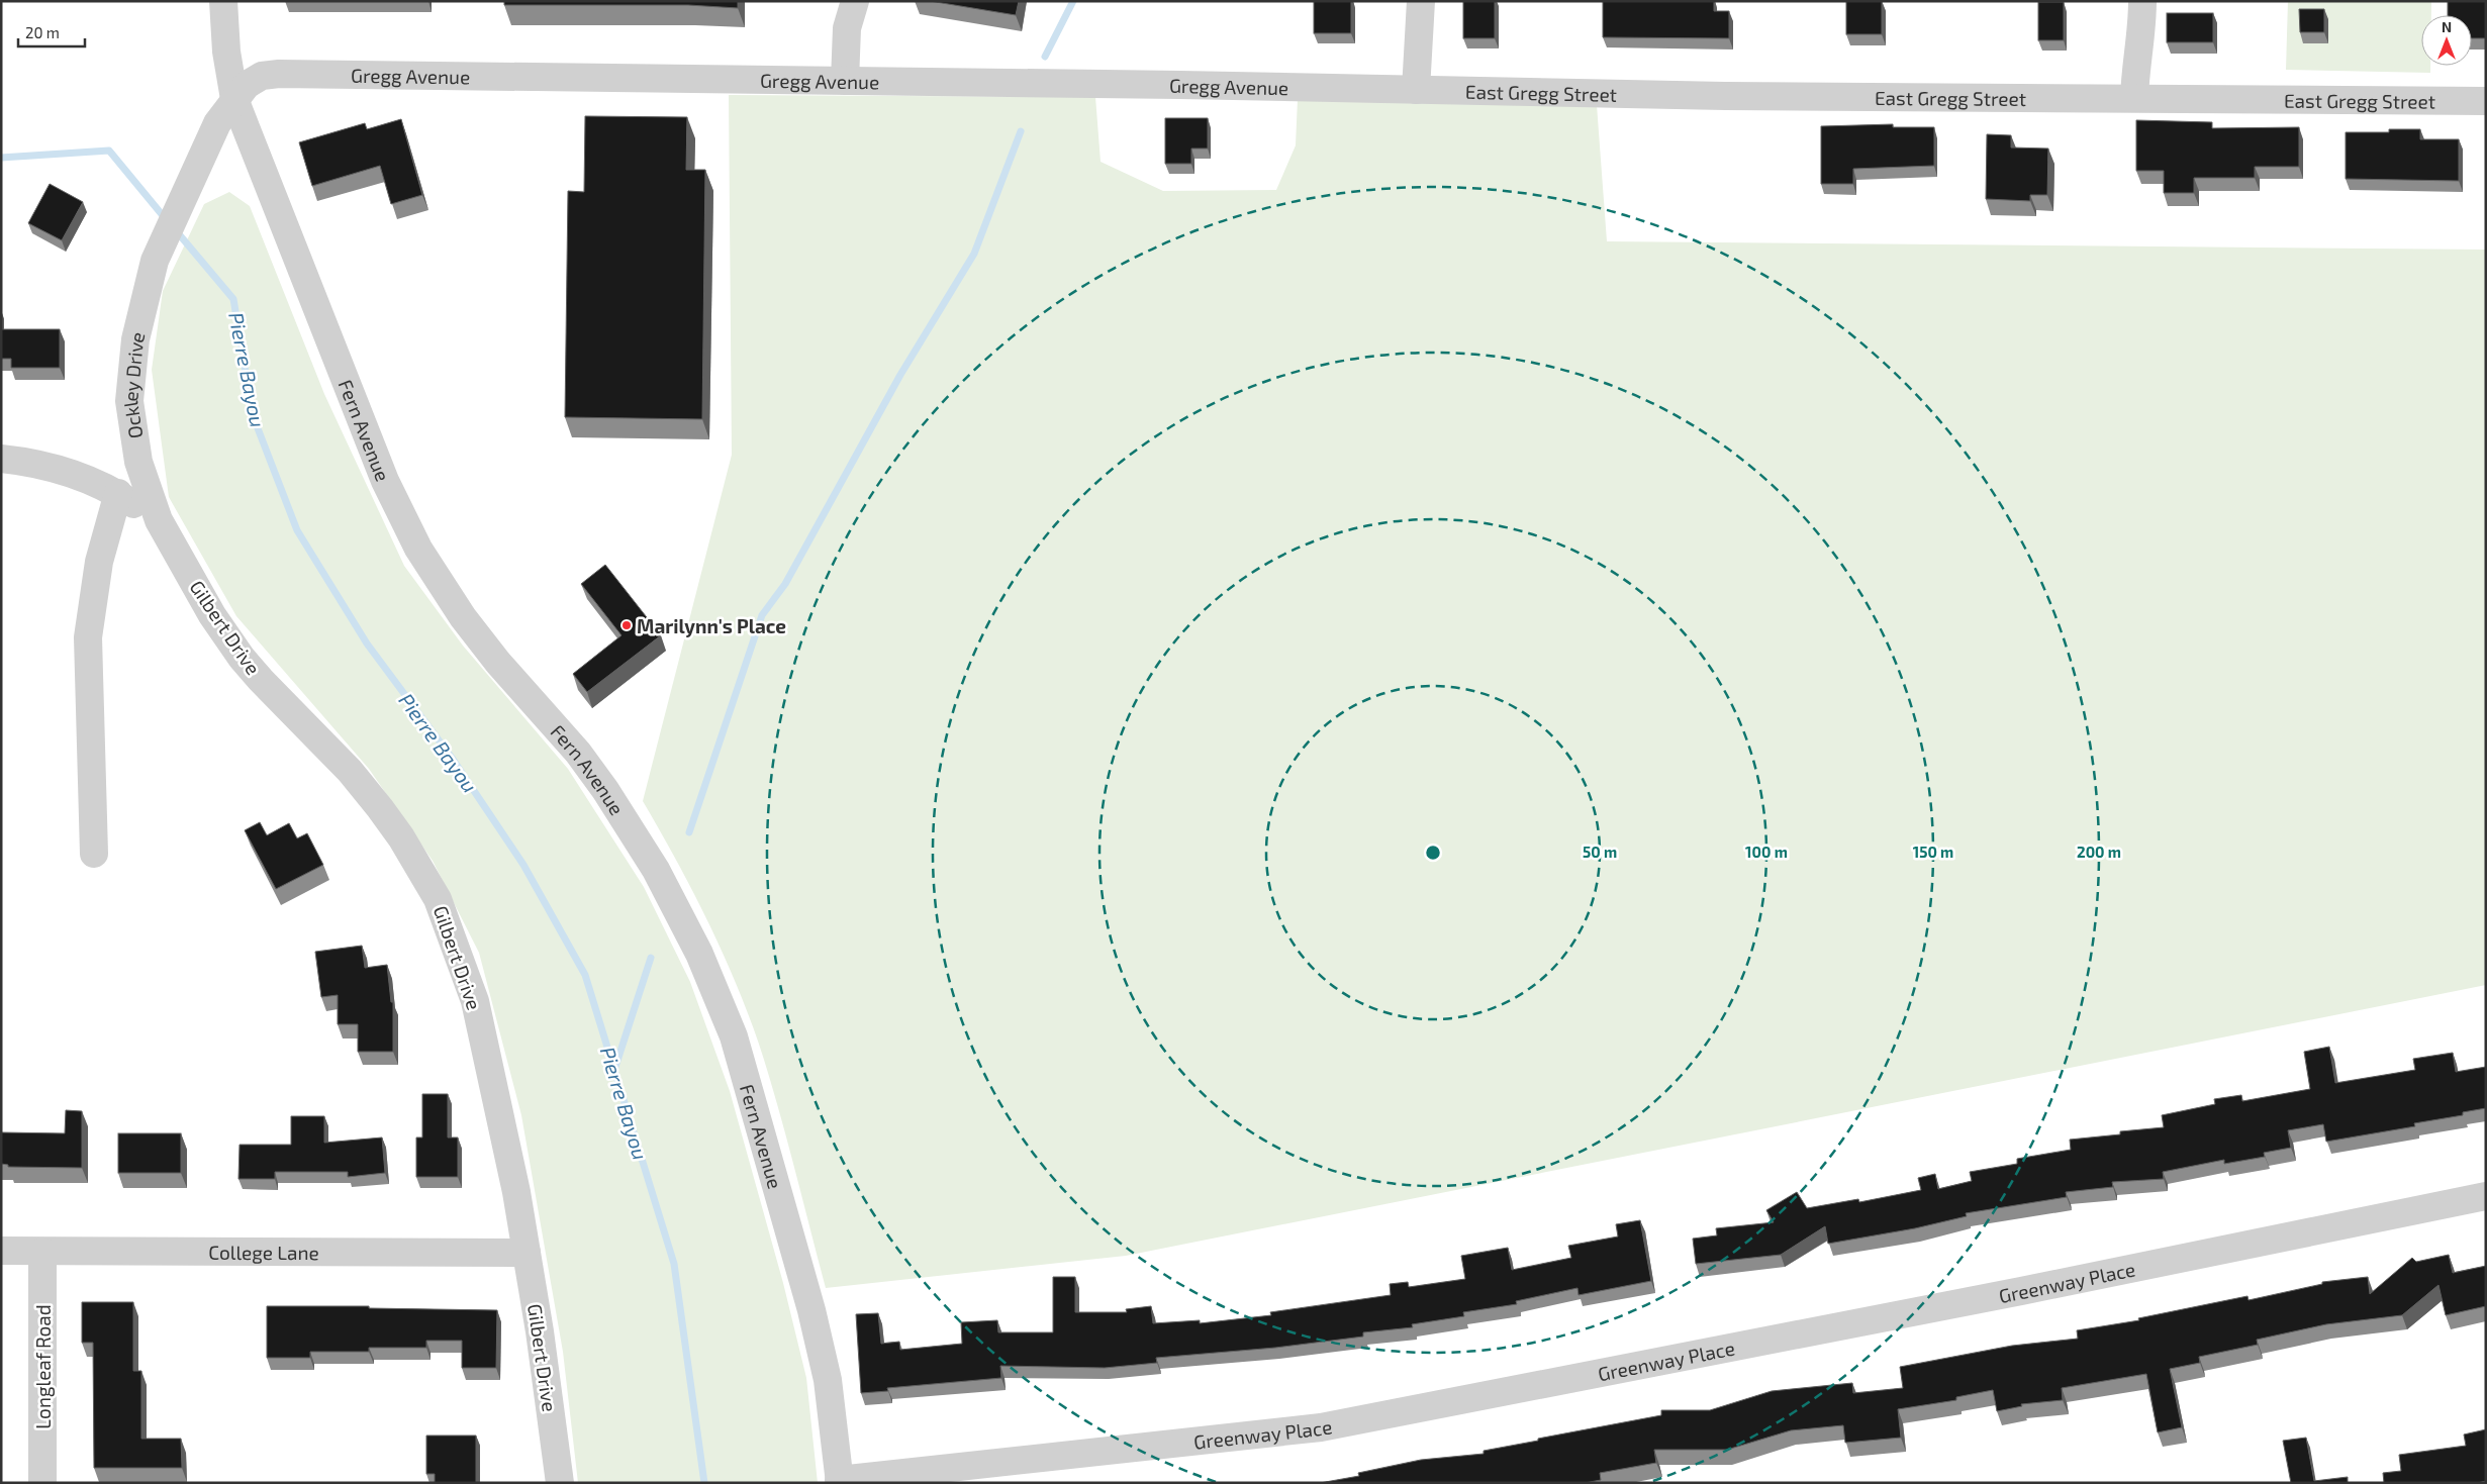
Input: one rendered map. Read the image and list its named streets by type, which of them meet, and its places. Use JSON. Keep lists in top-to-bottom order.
{
  "streets": {
    "street": [
      "Gregg Avenue",
      "East Gregg Street",
      "Ockley Drive",
      "Fern Avenue",
      "Gilbert Drive",
      "College Lane",
      "Greenway Place",
      "Longleaf Road"
    ]
  },
  "crossings": [
    ["Gregg Avenue", "East Gregg Street"],
    ["Gregg Avenue", "Ockley Drive"],
    ["Gregg Avenue", "Fern Avenue"],
    ["Ockley Drive", "Fern Avenue"],
    ["Ockley Drive", "Gilbert Drive"],
    ["Fern Avenue", "Greenway Place"],
    ["Gilbert Drive", "College Lane"],
    ["College Lane", "Longleaf Road"]
  ],
  "water": ["Pierre Bayou"],
  "places": ["Marilynn's Place"],
  "scale_bar": "20 m",
  "north": "top",
  "rings": [
    "50 m",
    "100 m",
    "150 m",
    "200 m"
  ]
}
